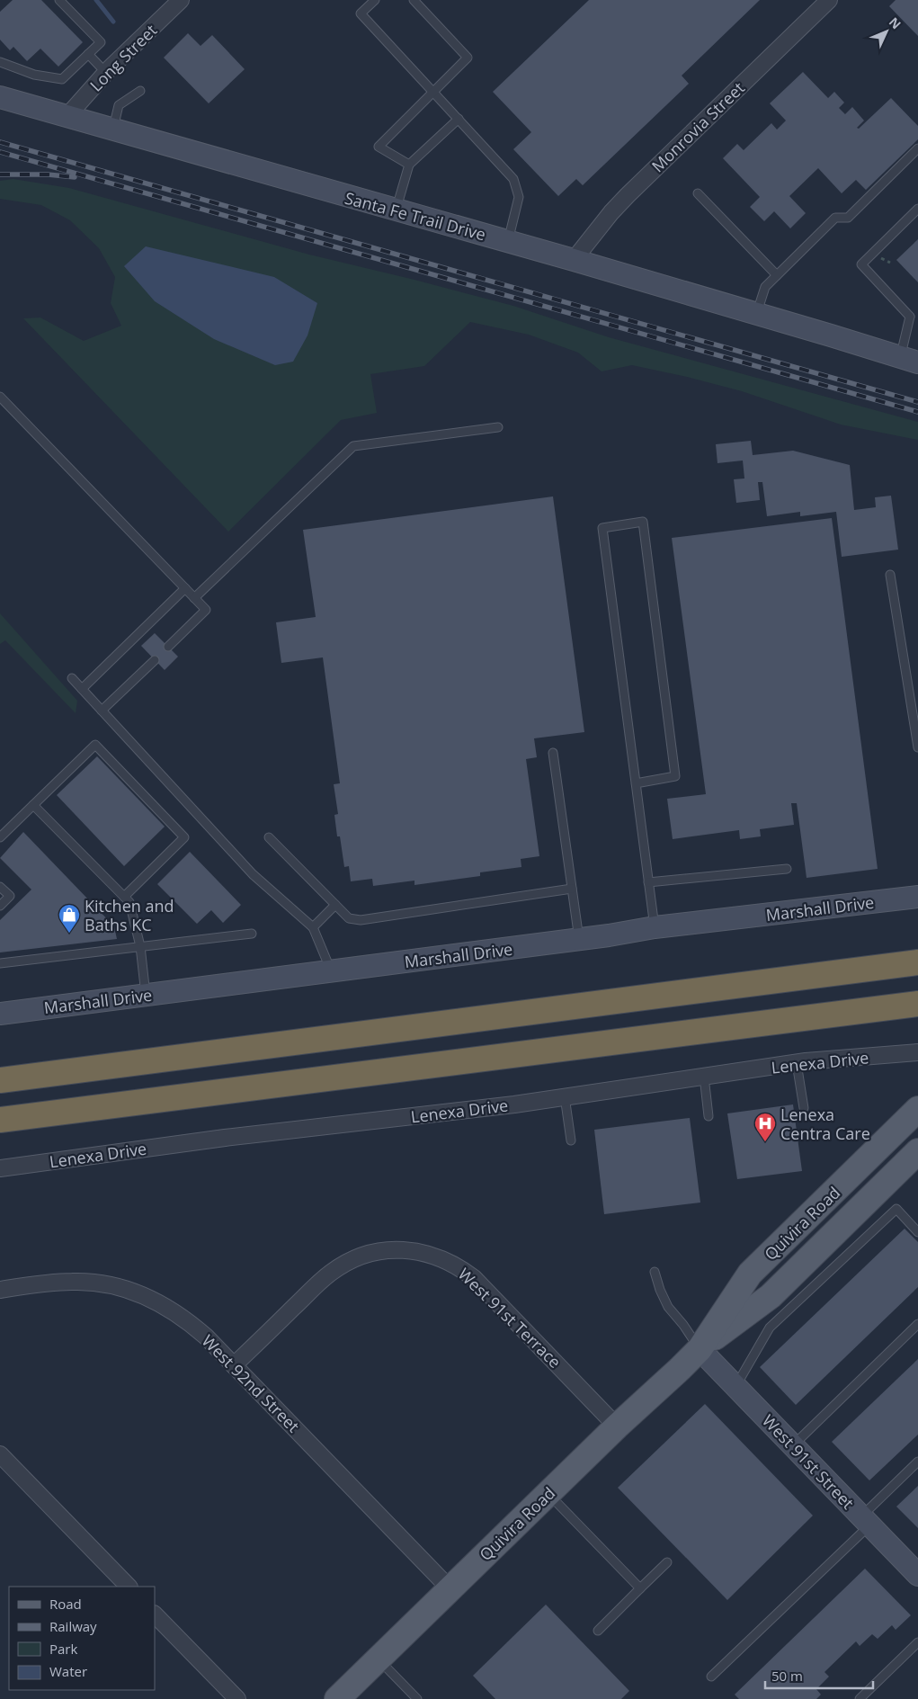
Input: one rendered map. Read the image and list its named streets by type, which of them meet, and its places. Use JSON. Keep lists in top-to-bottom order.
{
  "streets": {
    "main road": ["Quivira Road"],
    "street": [
      "Long Street",
      "Monrovia Street",
      "Santa Fe Trail Drive",
      "Marshall Drive",
      "Lenexa Drive",
      "West 91st Terrace",
      "West 92nd Street",
      "West 91st Street"
    ]
  },
  "crossings": [
    ["Long Street", "Santa Fe Trail Drive"],
    ["Monrovia Street", "Santa Fe Trail Drive"],
    ["Quivira Road", "West 91st Terrace"],
    ["Quivira Road", "West 92nd Street"],
    ["Quivira Road", "West 91st Street"],
    ["West 91st Terrace", "West 92nd Street"]
  ],
  "places": {
    "shop": ["Kitchen and Baths KC"],
    "hospital": ["Lenexa Centra Care"]
  },
  "legend": [
    "Road",
    "Railway",
    "Park",
    "Water"
  ],
  "scale_bar": "50 m",
  "north": "top right"
}
